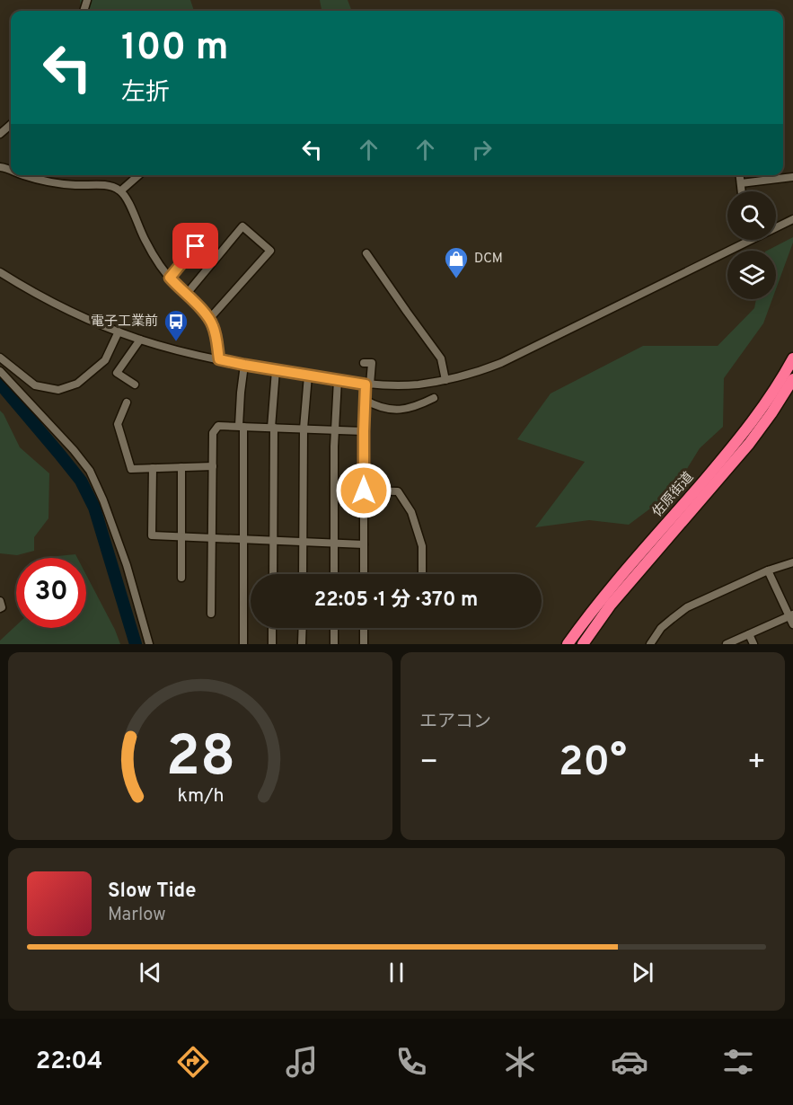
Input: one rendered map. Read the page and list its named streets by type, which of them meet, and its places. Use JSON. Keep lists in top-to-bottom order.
{
  "streets": {
    "highway": ["佐原街道"]
  },
  "places": {
    "shop": ["DCM"],
    "bus stop": ["電子工業前"]
  },
  "page": {
    "turn": ["100 m", "左折"],
    "limit": "30",
    "trip": "22:05 · 1 分 · 370 m",
    "tile": "エアコン",
    "heat": ["−", "20°", "+"],
    "song": ["Slow Tide", "Marlow"],
    "tabs": "22:04",
    "gauge": ["28", "km/h"]
  }
}
